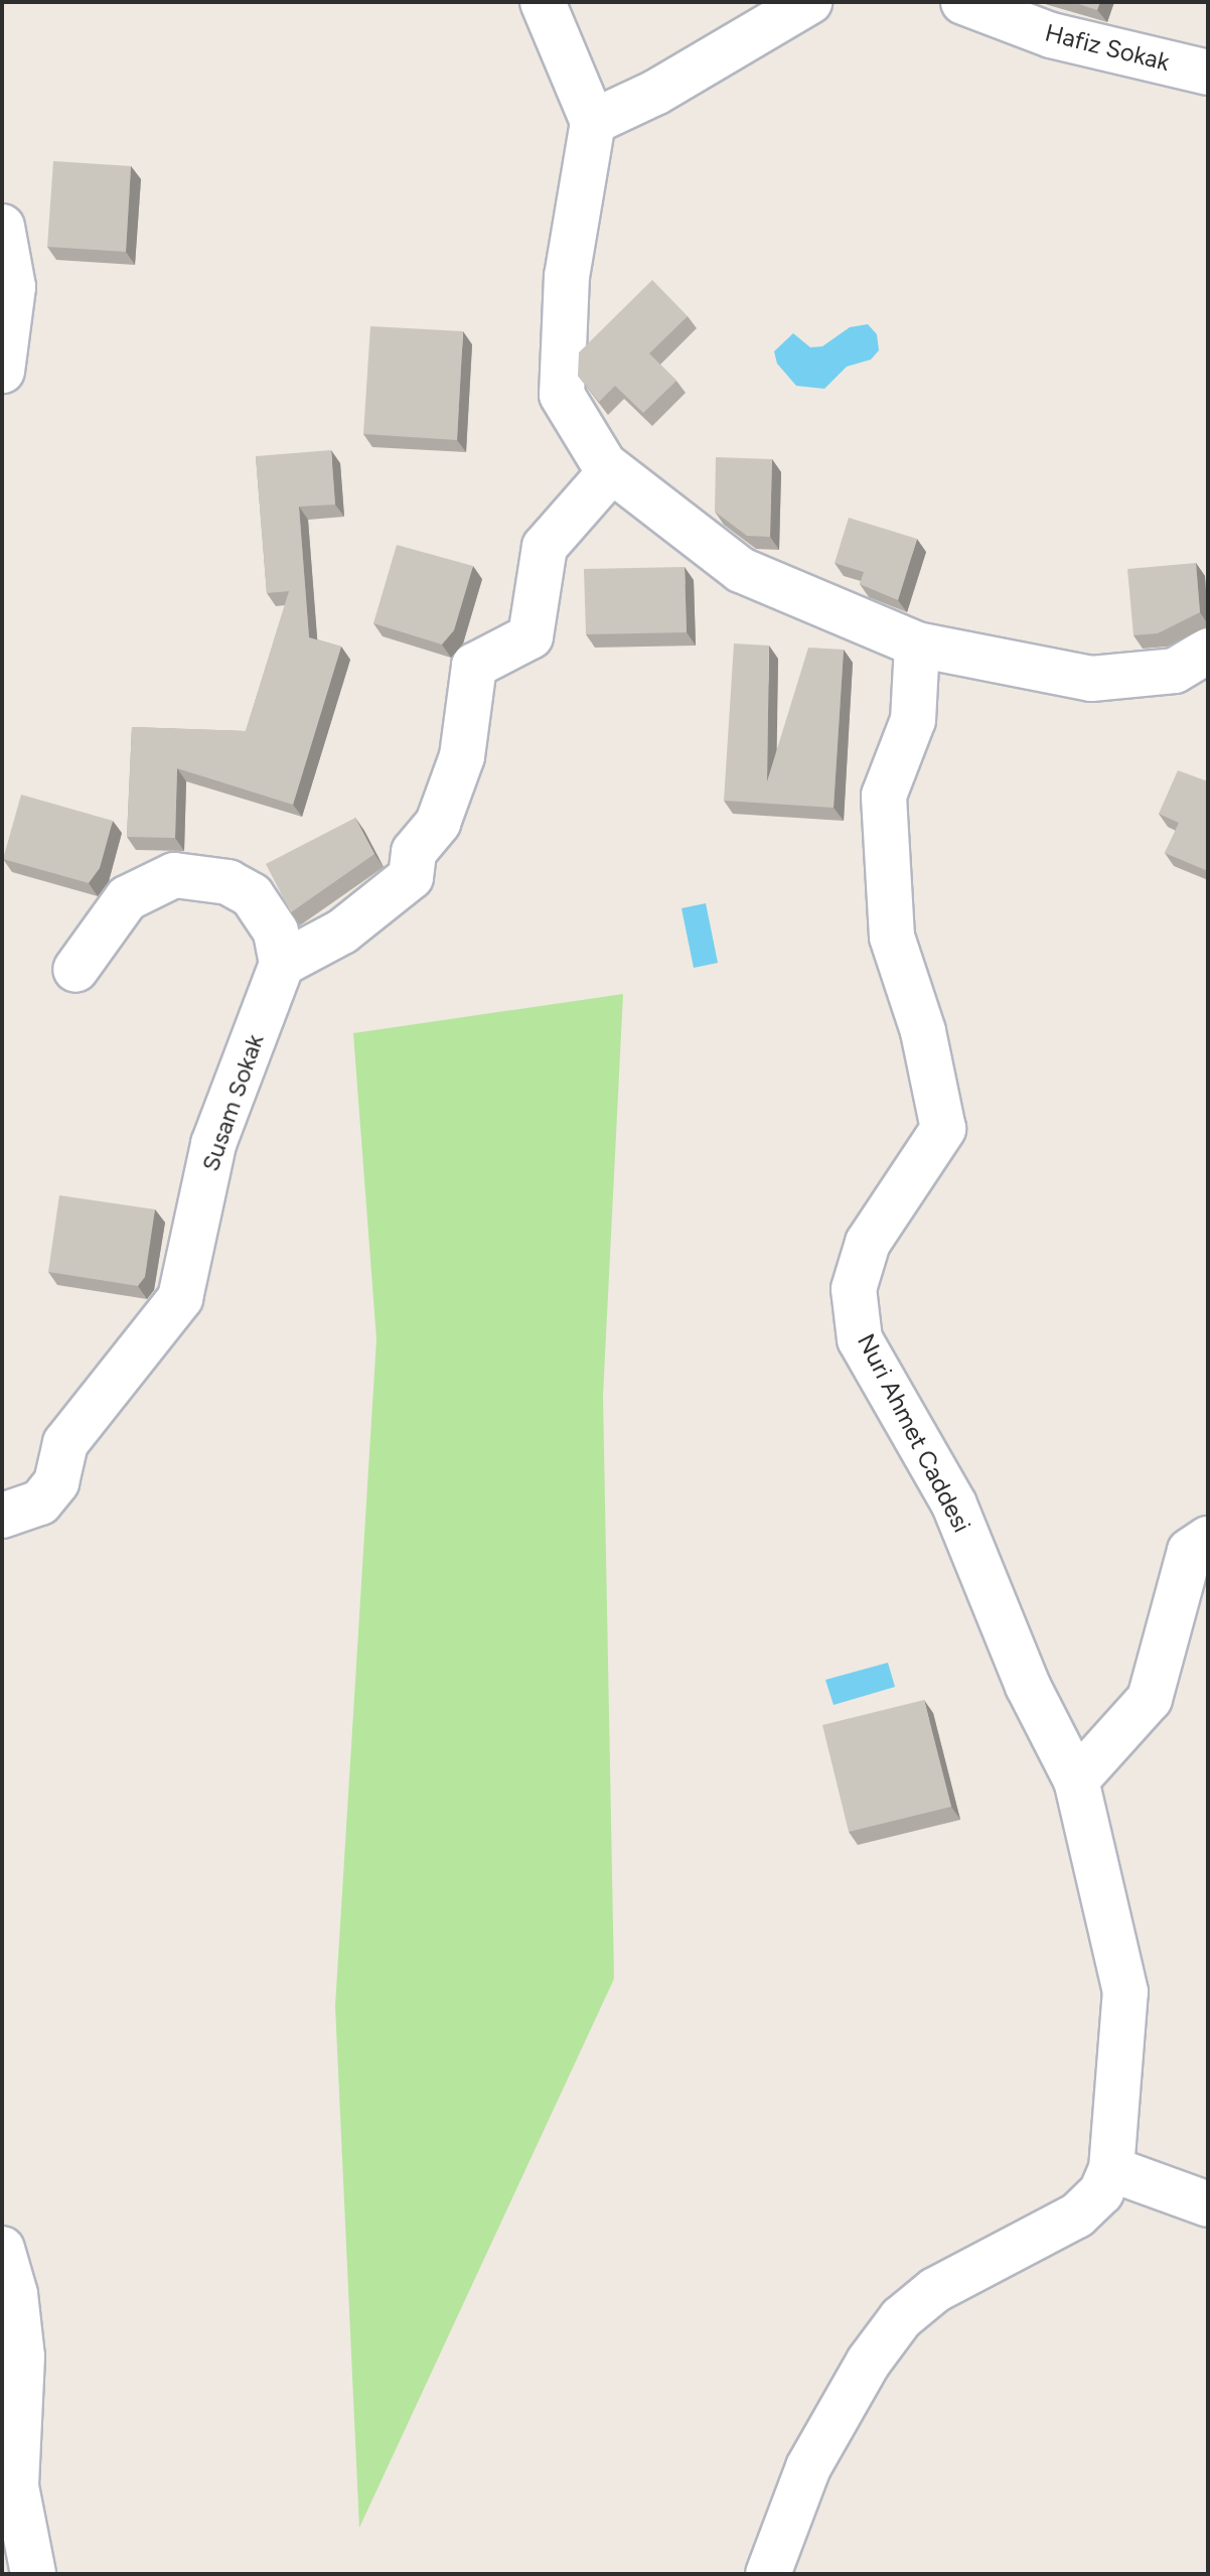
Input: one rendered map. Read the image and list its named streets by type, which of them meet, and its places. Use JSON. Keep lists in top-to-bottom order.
{
  "streets": {
    "street": ["Hafiz Sokak", "Susam Sokak", "Nuri Ahmet Caddesi"]
  }
}
